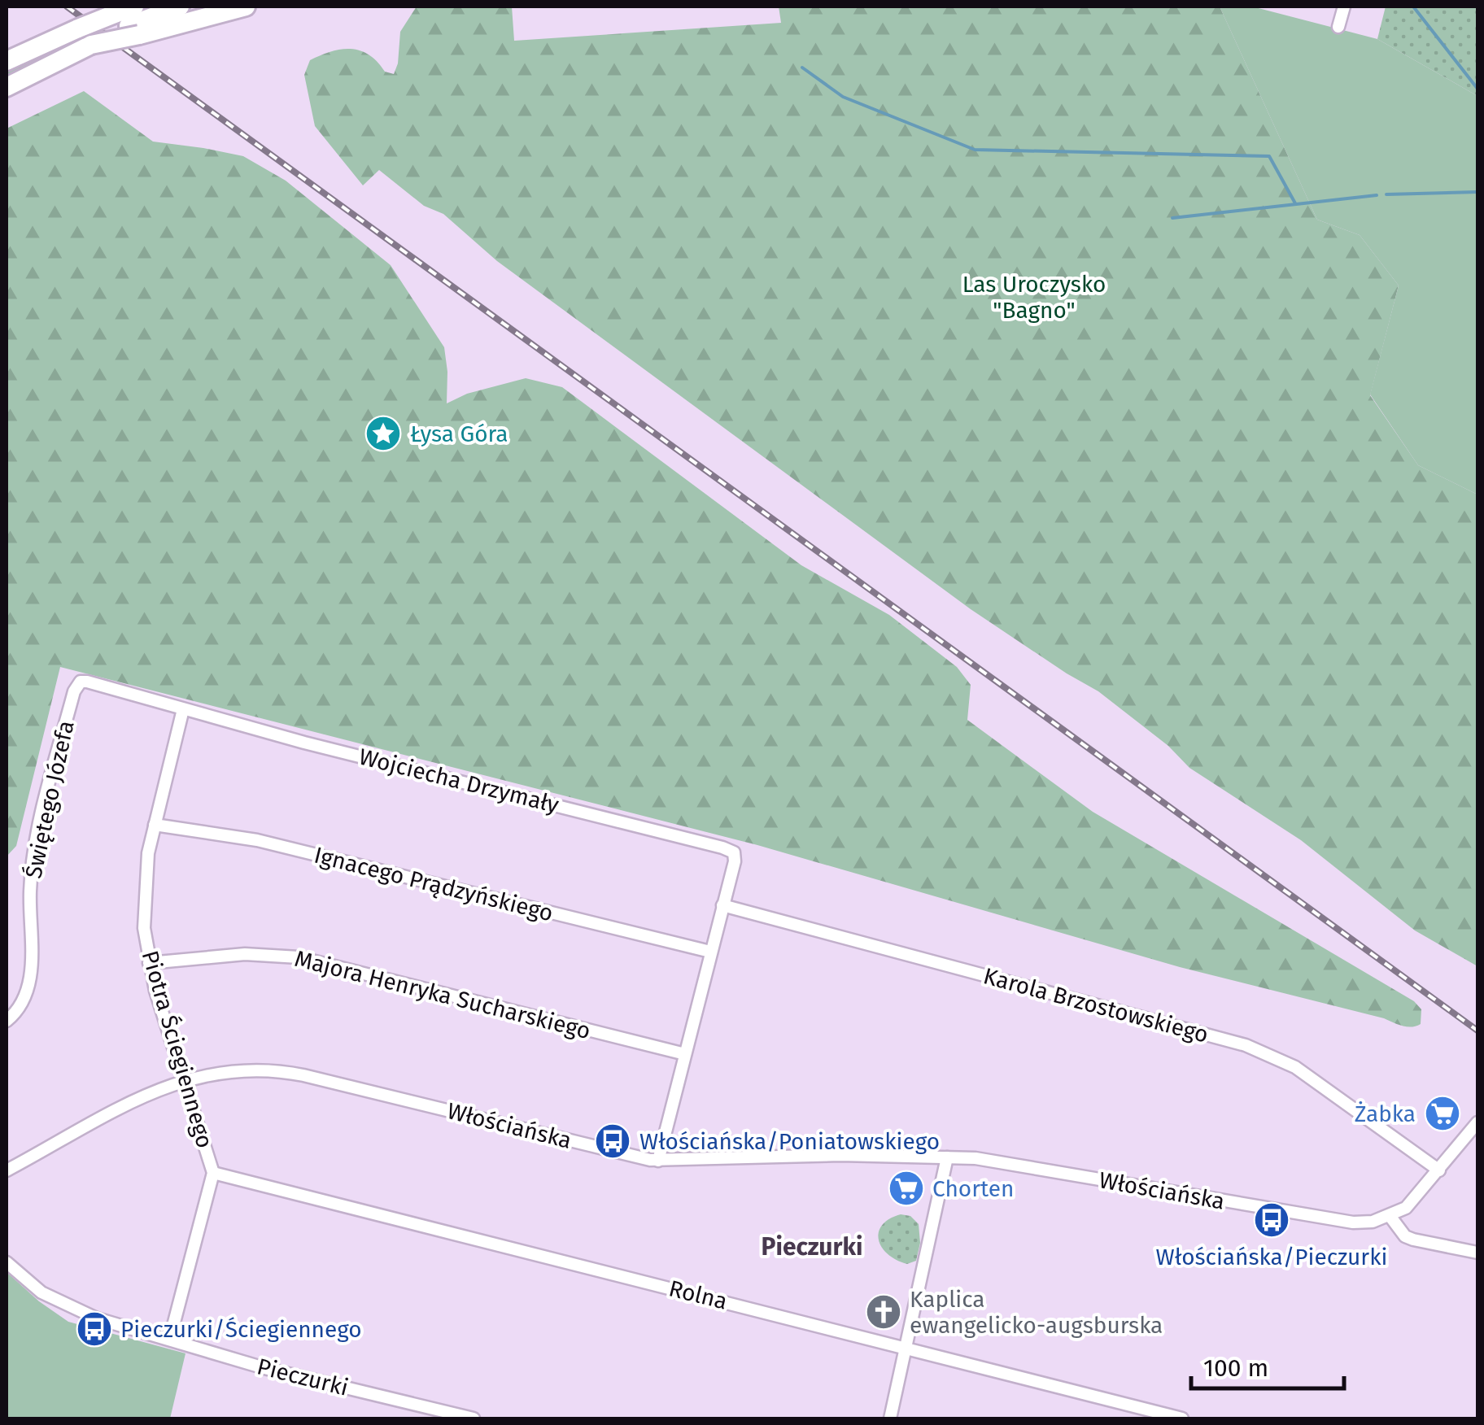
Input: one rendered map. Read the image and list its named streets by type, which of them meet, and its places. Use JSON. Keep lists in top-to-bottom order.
{
  "streets": {
    "street": [
      "Wojciecha Drzymały",
      "Świętego Józefa",
      "Ignacego Prądzyńskiego",
      "Majora Henryka Sucharskiego",
      "Karola Brzostowskiego",
      "Piotra Ściegiennego",
      "Włościańska",
      "Rolna",
      "Pieczurki"
    ]
  },
  "crossings": [
    ["Wojciecha Drzymały", "Świętego Józefa"],
    ["Wojciecha Drzymały", "Karola Brzostowskiego"],
    ["Wojciecha Drzymały", "Piotra Ściegiennego"],
    ["Świętego Józefa", "Piotra Ściegiennego"],
    ["Ignacego Prądzyńskiego", "Piotra Ściegiennego"],
    ["Majora Henryka Sucharskiego", "Piotra Ściegiennego"],
    ["Piotra Ściegiennego", "Włościańska"],
    ["Piotra Ściegiennego", "Rolna"],
    ["Piotra Ściegiennego", "Pieczurki"]
  ],
  "districts": ["Pieczurki"],
  "parks": ["Las Uroczysko \"Bagno\""],
  "places": {
    "place": ["Łysa Góra"],
    "supermarket": ["Żabka", "Chorten"],
    "bus stop": ["Włościańska/Poniatowskiego", "Włościańska/Pieczurki", "Pieczurki/Ściegiennego"],
    "church": ["Kaplica ewangelicko-augsburska"]
  },
  "scale_bar": "100 m"
}
